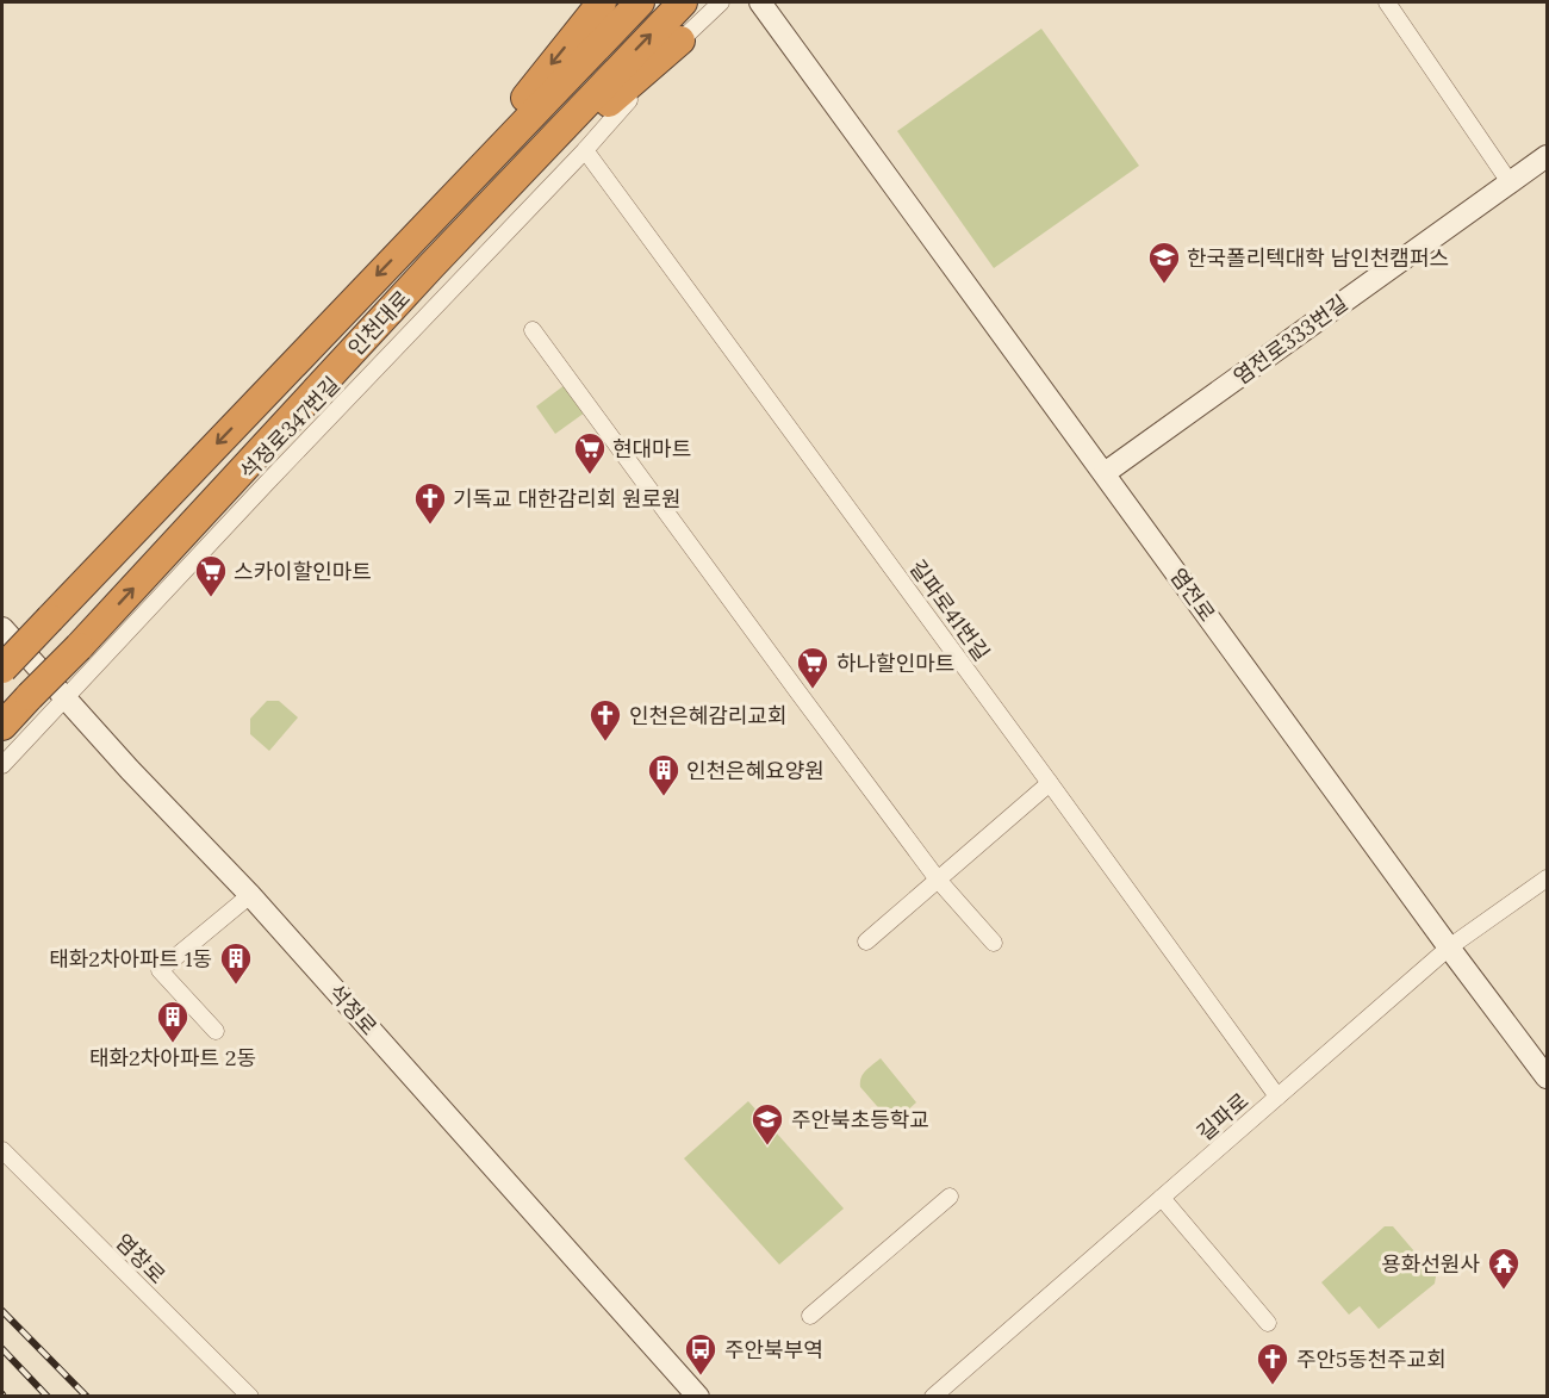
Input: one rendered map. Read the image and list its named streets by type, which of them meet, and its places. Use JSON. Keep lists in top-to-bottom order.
{
  "streets": {
    "highway": ["인천대로"],
    "street": [
      "염전로333번길",
      "석정로347번길",
      "염전로",
      "길파로41번길",
      "석정로",
      "길파로",
      "염창로"
    ]
  },
  "crossings": [
    ["염전로333번길", "염전로"],
    ["석정로347번길", "길파로41번길"],
    ["석정로347번길", "석정로"],
    ["염전로", "길파로"],
    ["길파로41번길", "길파로"]
  ],
  "places": {
    "school or university": ["한국폴리텍대학 남인천캠퍼스", "주안북초등학교"],
    "supermarket": ["현대마트", "스카이할인마트", "하나할인마트"],
    "church": ["기독교 대한감리회 원로원", "인천은혜감리교회", "주안5동천주교회"],
    "building": ["인천은혜요양원", "태화2차아파트 1동", "태화2차아파트 2동"],
    "temple": ["용화선원사"],
    "bus stop": ["주안북부역"]
  }
}
